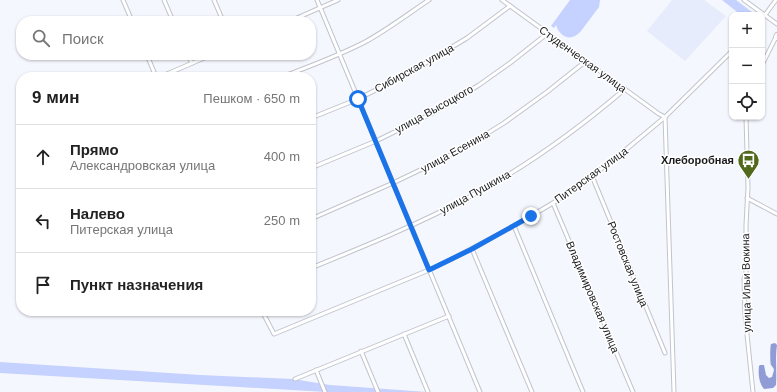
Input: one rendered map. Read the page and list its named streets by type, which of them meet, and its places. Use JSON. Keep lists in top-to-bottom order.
{
  "streets": {
    "street": [
      "Студенческая улица",
      "Сибирская улица",
      "улица Высоцкого",
      "улица Есенина",
      "Питерская улица",
      "улица Пушкина",
      "Ростовская улица",
      "улица Ильи Вокина",
      "Владимировская улица"
    ]
  },
  "crossings": [
    ["Студенческая улица", "Сибирская улица"],
    ["Студенческая улица", "улица Высоцкого"],
    ["Студенческая улица", "улица Есенина"],
    ["Студенческая улица", "Питерская улица"],
    ["Студенческая улица", "улица Пушкина"],
    ["Питерская улица", "Ростовская улица"],
    ["Питерская улица", "Владимировская улица"]
  ],
  "places": {
    "bus stop": ["Хлеборобная"]
  },
  "page": {
    "map_buttons": ["+", "−"],
    "search": "Поиск",
    "heading": ["9 мин", "Пешком · 650 m"],
    "list": [
      ["Прямо", "Александровская улица", "400 m"],
      ["Налево", "Питерская улица", "250 m"],
      "Пункт назначения"
    ]
  }
}
